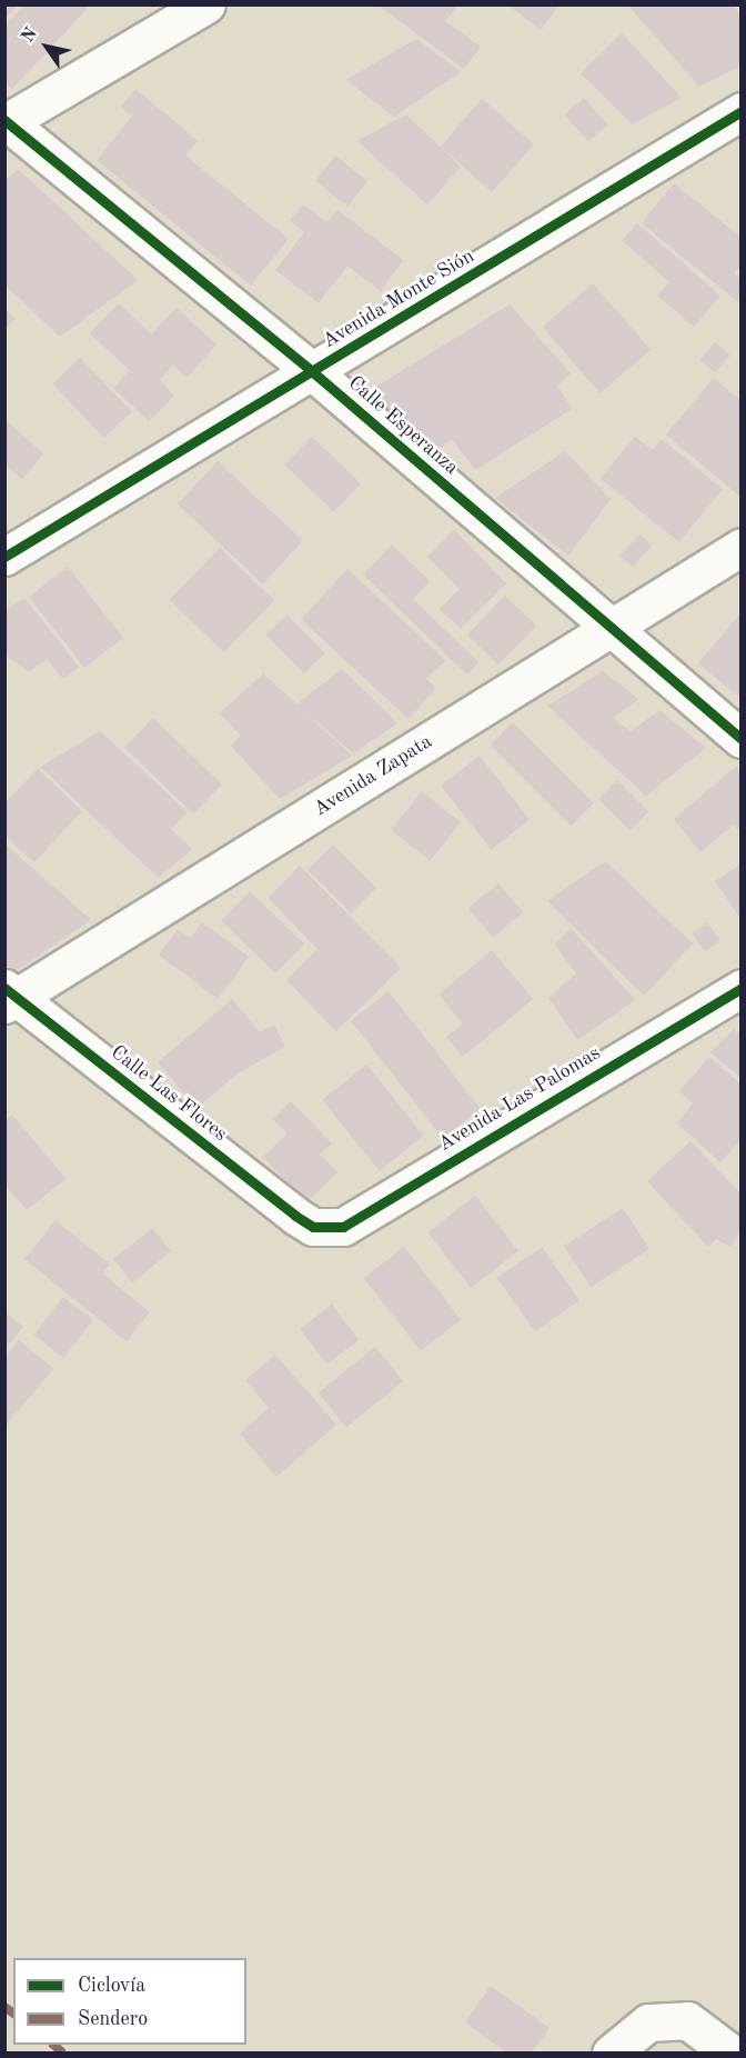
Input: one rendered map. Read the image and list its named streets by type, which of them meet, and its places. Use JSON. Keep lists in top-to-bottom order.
{
  "streets": {
    "street": [
      "Avenida Monte Sión",
      "Calle Esperanza",
      "Avenida Zapata",
      "Calle Las Flores",
      "Avenida Las Palomas"
    ]
  },
  "crossings": [
    ["Avenida Monte Sión", "Calle Esperanza"],
    ["Calle Esperanza", "Avenida Zapata"],
    ["Avenida Zapata", "Calle Las Flores"],
    ["Calle Las Flores", "Avenida Las Palomas"]
  ],
  "legend": ["Ciclovía", "Sendero"],
  "north": "top left"
}
